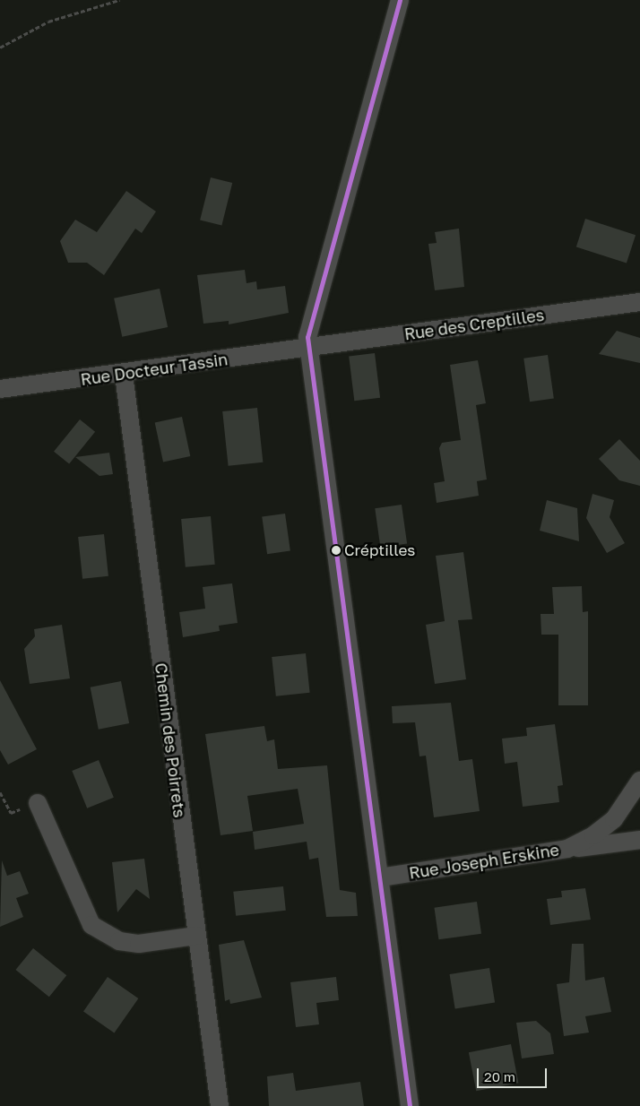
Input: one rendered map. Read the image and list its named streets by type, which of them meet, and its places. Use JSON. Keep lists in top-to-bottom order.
{
  "streets": {
    "street": [
      "Rue des Creptilles",
      "Rue Docteur Tassin",
      "Chemin des Poirrets",
      "Rue Joseph Erskine"
    ]
  },
  "crossings": [
    ["Rue des Creptilles", "Rue Docteur Tassin"],
    ["Rue Docteur Tassin", "Chemin des Poirrets"]
  ],
  "places": ["Créptilles"],
  "scale_bar": "20 m"
}
